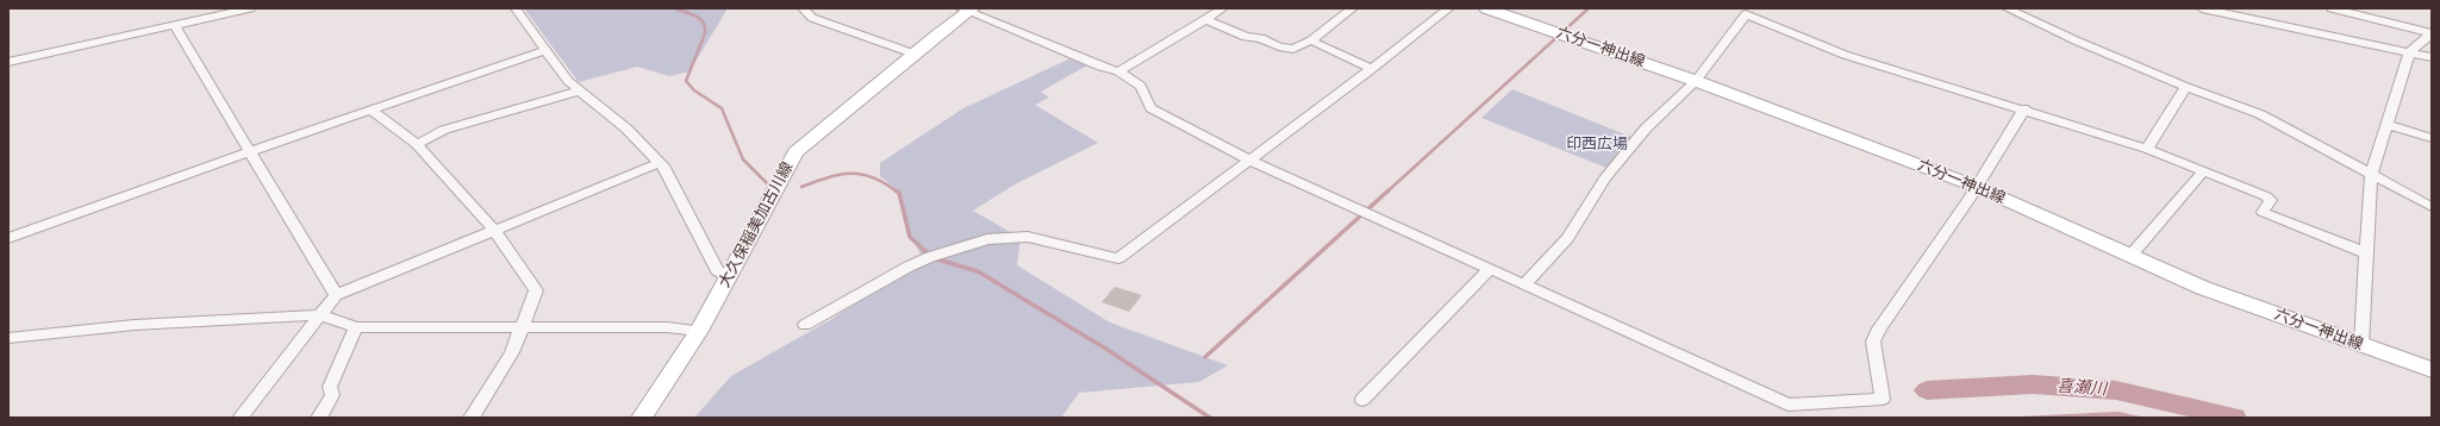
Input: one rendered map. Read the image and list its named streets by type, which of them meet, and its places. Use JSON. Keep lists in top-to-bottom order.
{
  "streets": {
    "main road": ["六分一神出線", "大久保稲美加古川線"]
  },
  "water": ["喜瀬川"],
  "parks": ["印西広場"]
}
